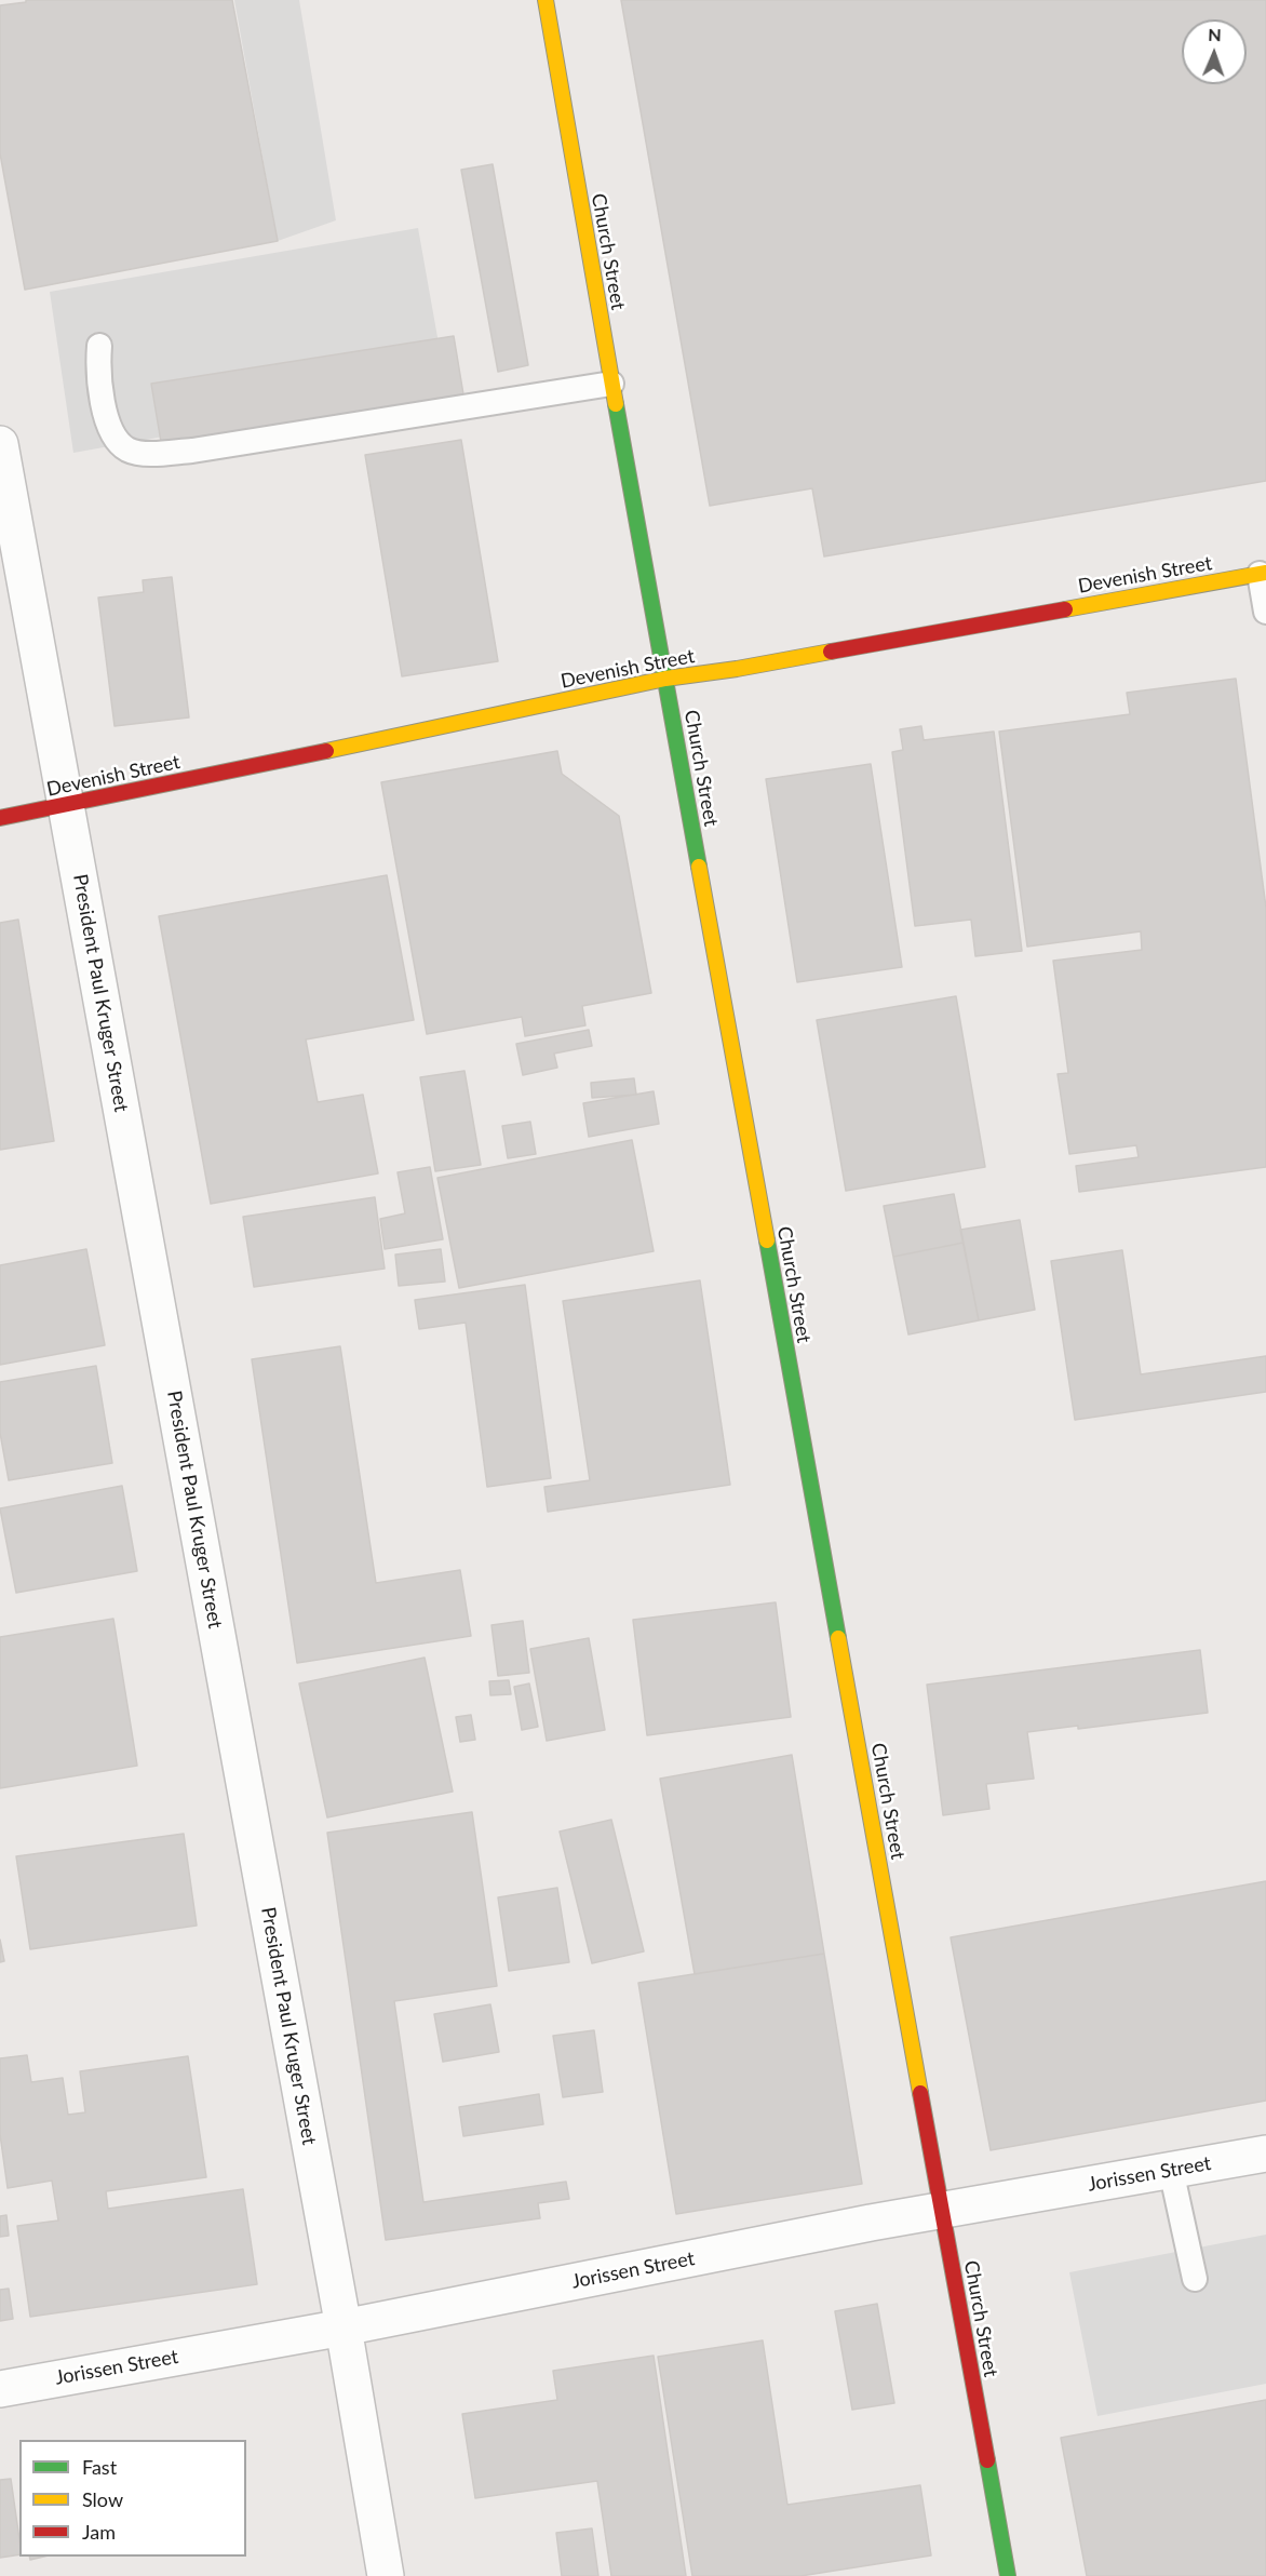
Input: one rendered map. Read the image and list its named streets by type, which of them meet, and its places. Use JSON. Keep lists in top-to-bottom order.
{
  "streets": {
    "street": [
      "Church Street",
      "Devenish Street",
      "President Paul Kruger Street",
      "Jorissen Street"
    ]
  },
  "crossings": [
    ["Church Street", "Devenish Street"],
    ["Church Street", "Jorissen Street"],
    ["Devenish Street", "President Paul Kruger Street"],
    ["President Paul Kruger Street", "Jorissen Street"]
  ],
  "legend": ["Fast", "Slow", "Jam"],
  "north": "top"
}
